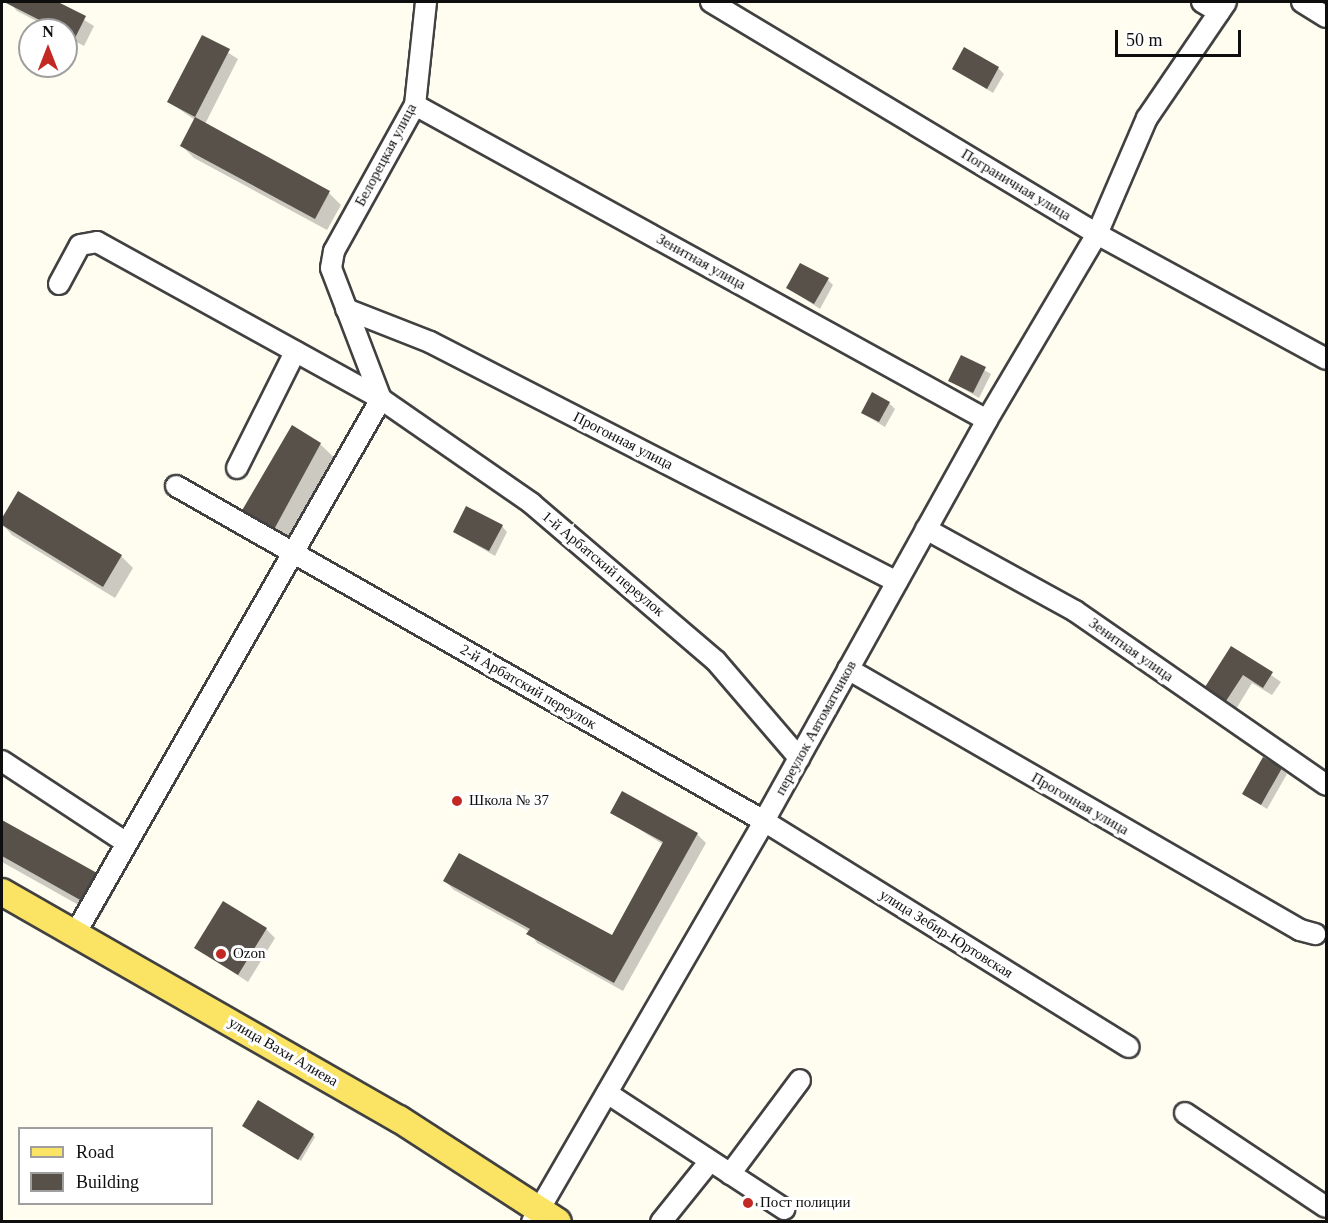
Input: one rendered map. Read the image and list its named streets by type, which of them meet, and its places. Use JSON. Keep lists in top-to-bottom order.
{
  "streets": {
    "main road": ["улица Вахи Алиева"],
    "street": [
      "Белорецкая улица",
      "Пограничная улица",
      "Зенитная улица",
      "Прогонная улица",
      "1-й Арбатский переулок",
      "2-й Арбатский переулок",
      "переулок Автоматчиков",
      "улица Зебир-Юртовская"
    ]
  },
  "crossings": [
    ["Белорецкая улица", "Зенитная улица"],
    ["Белорецкая улица", "Прогонная улица"],
    ["Пограничная улица", "переулок Автоматчиков"],
    ["Зенитная улица", "переулок Автоматчиков"],
    ["Прогонная улица", "переулок Автоматчиков"],
    ["1-й Арбатский переулок", "переулок Автоматчиков"],
    ["2-й Арбатский переулок", "переулок Автоматчиков"],
    ["2-й Арбатский переулок", "улица Зебир-Юртовская"],
    ["переулок Автоматчиков", "улица Зебир-Юртовская"],
    ["переулок Автоматчиков", "улица Вахи Алиева"]
  ],
  "places": ["Школа № 37", "Ozon", "Пост полиции"],
  "legend": ["Road", "Building"],
  "scale_bar": "50 m",
  "north": "top"
}
